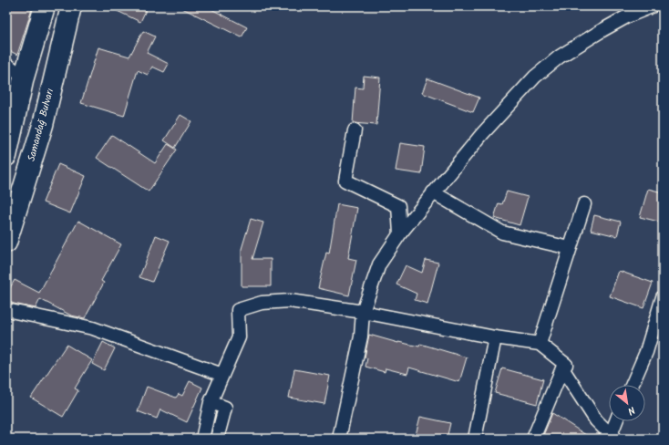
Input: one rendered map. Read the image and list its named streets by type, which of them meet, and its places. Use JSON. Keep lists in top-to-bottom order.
{
  "streets": {
    "highway": ["Samandağ Bulvarı"]
  },
  "north": "bottom right"
}
